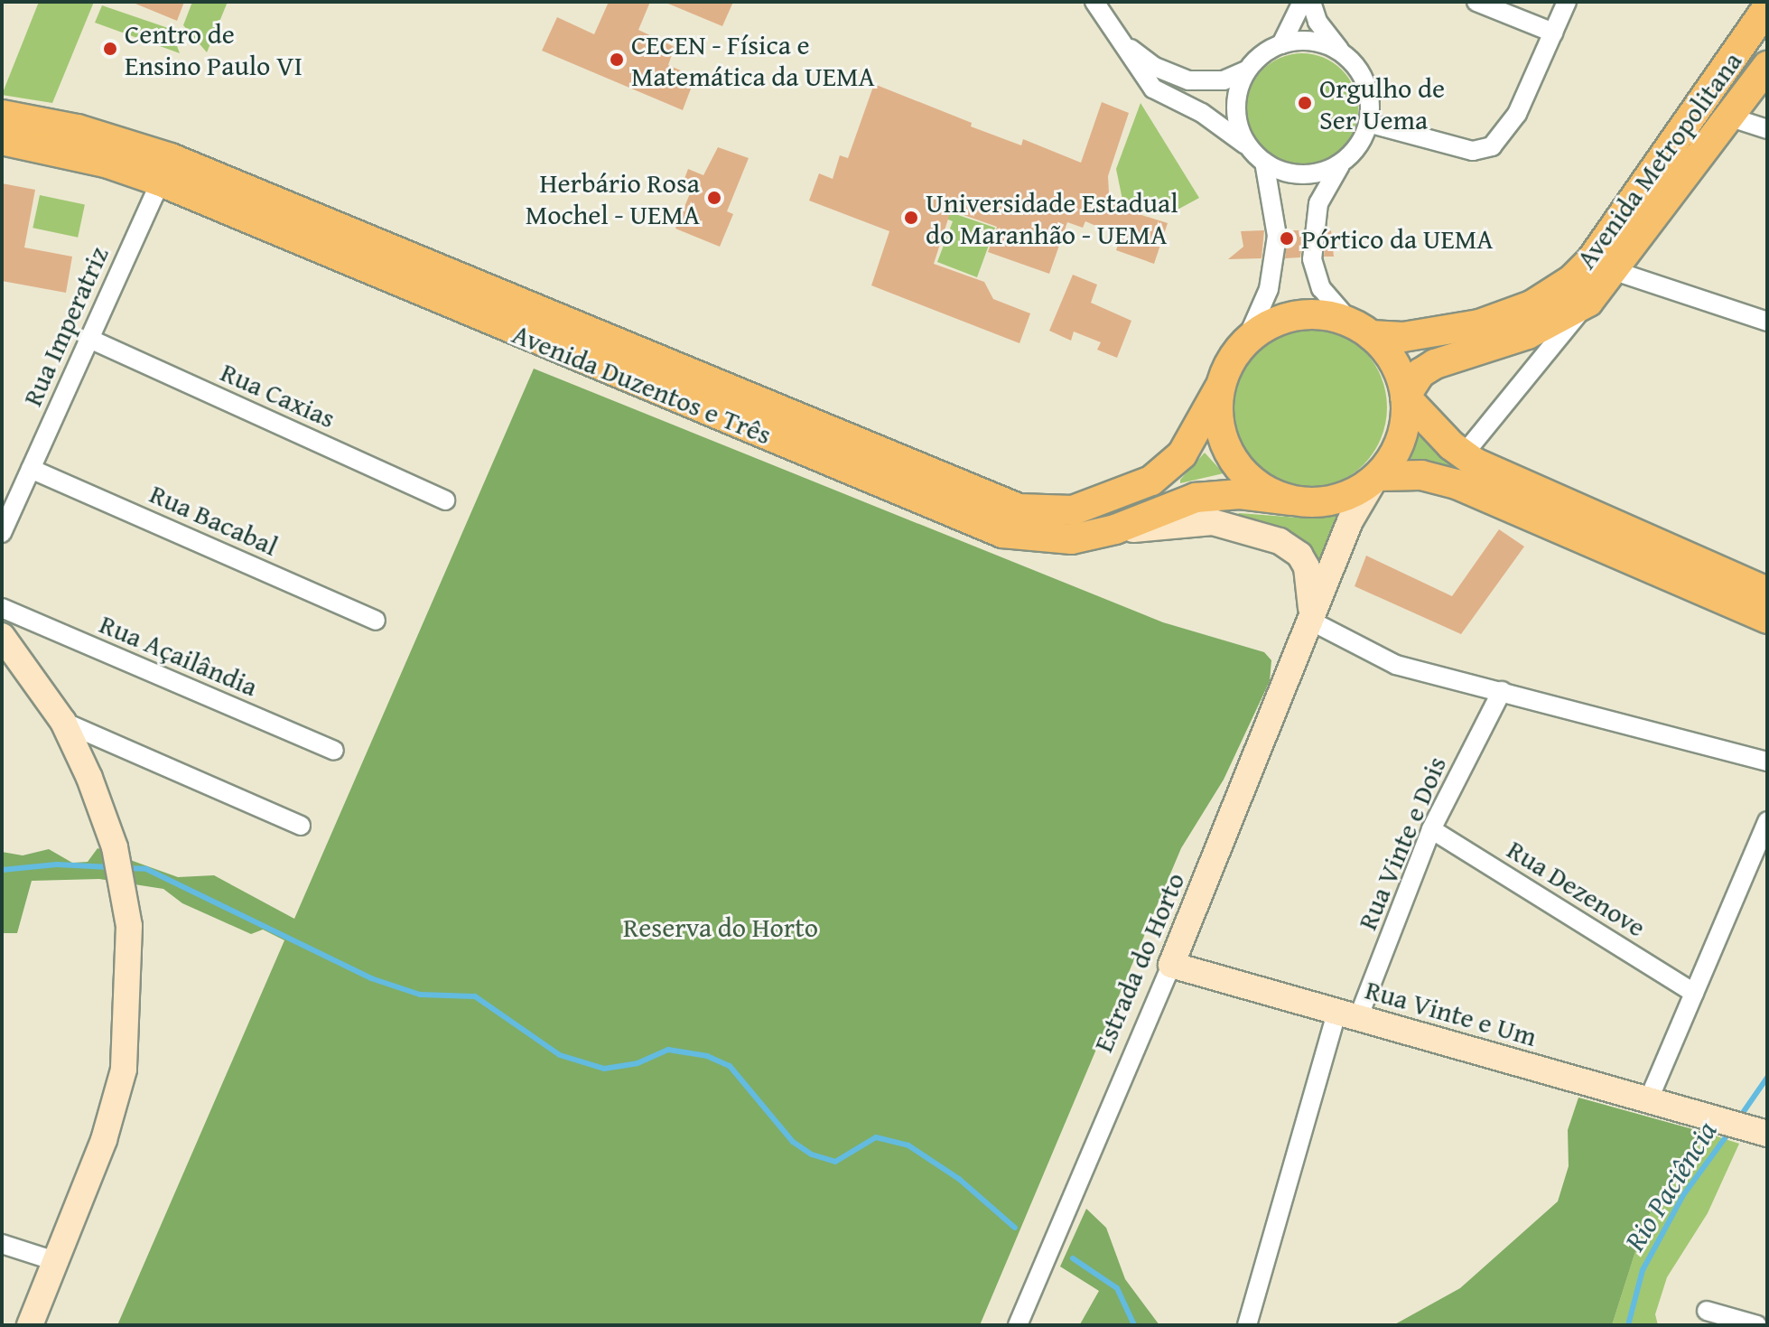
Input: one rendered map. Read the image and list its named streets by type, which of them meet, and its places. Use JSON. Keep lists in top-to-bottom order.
{
  "streets": {
    "main road": ["Avenida Metropolitana", "Avenida Duzentos e Três"],
    "street": [
      "Rua Imperatriz",
      "Rua Caxias",
      "Rua Bacabal",
      "Rua Açailândia",
      "Rua Vinte e Dois",
      "Rua Dezenove",
      "Estrada do Horto",
      "Rua Vinte e Um"
    ]
  },
  "crossings": [
    ["Avenida Metropolitana", "Avenida Duzentos e Três"],
    ["Avenida Metropolitana", "Estrada do Horto"],
    ["Rua Imperatriz", "Avenida Duzentos e Três"],
    ["Rua Imperatriz", "Rua Caxias"],
    ["Rua Imperatriz", "Rua Bacabal"],
    ["Avenida Duzentos e Três", "Estrada do Horto"],
    ["Rua Vinte e Dois", "Rua Dezenove"],
    ["Rua Vinte e Dois", "Rua Vinte e Um"],
    ["Estrada do Horto", "Rua Vinte e Um"]
  ],
  "water": ["Rio Paciência"],
  "parks": ["Reserva do Horto"],
  "places": [
    "Centro de Ensino Paulo VI",
    "CECEN - Física e Matemática da UEMA",
    "Orgulho de Ser Uema",
    "Herbário Rosa Mochel - UEMA",
    "Universidade Estadual do Maranhão - UEMA",
    "Pórtico da UEMA"
  ]
}
